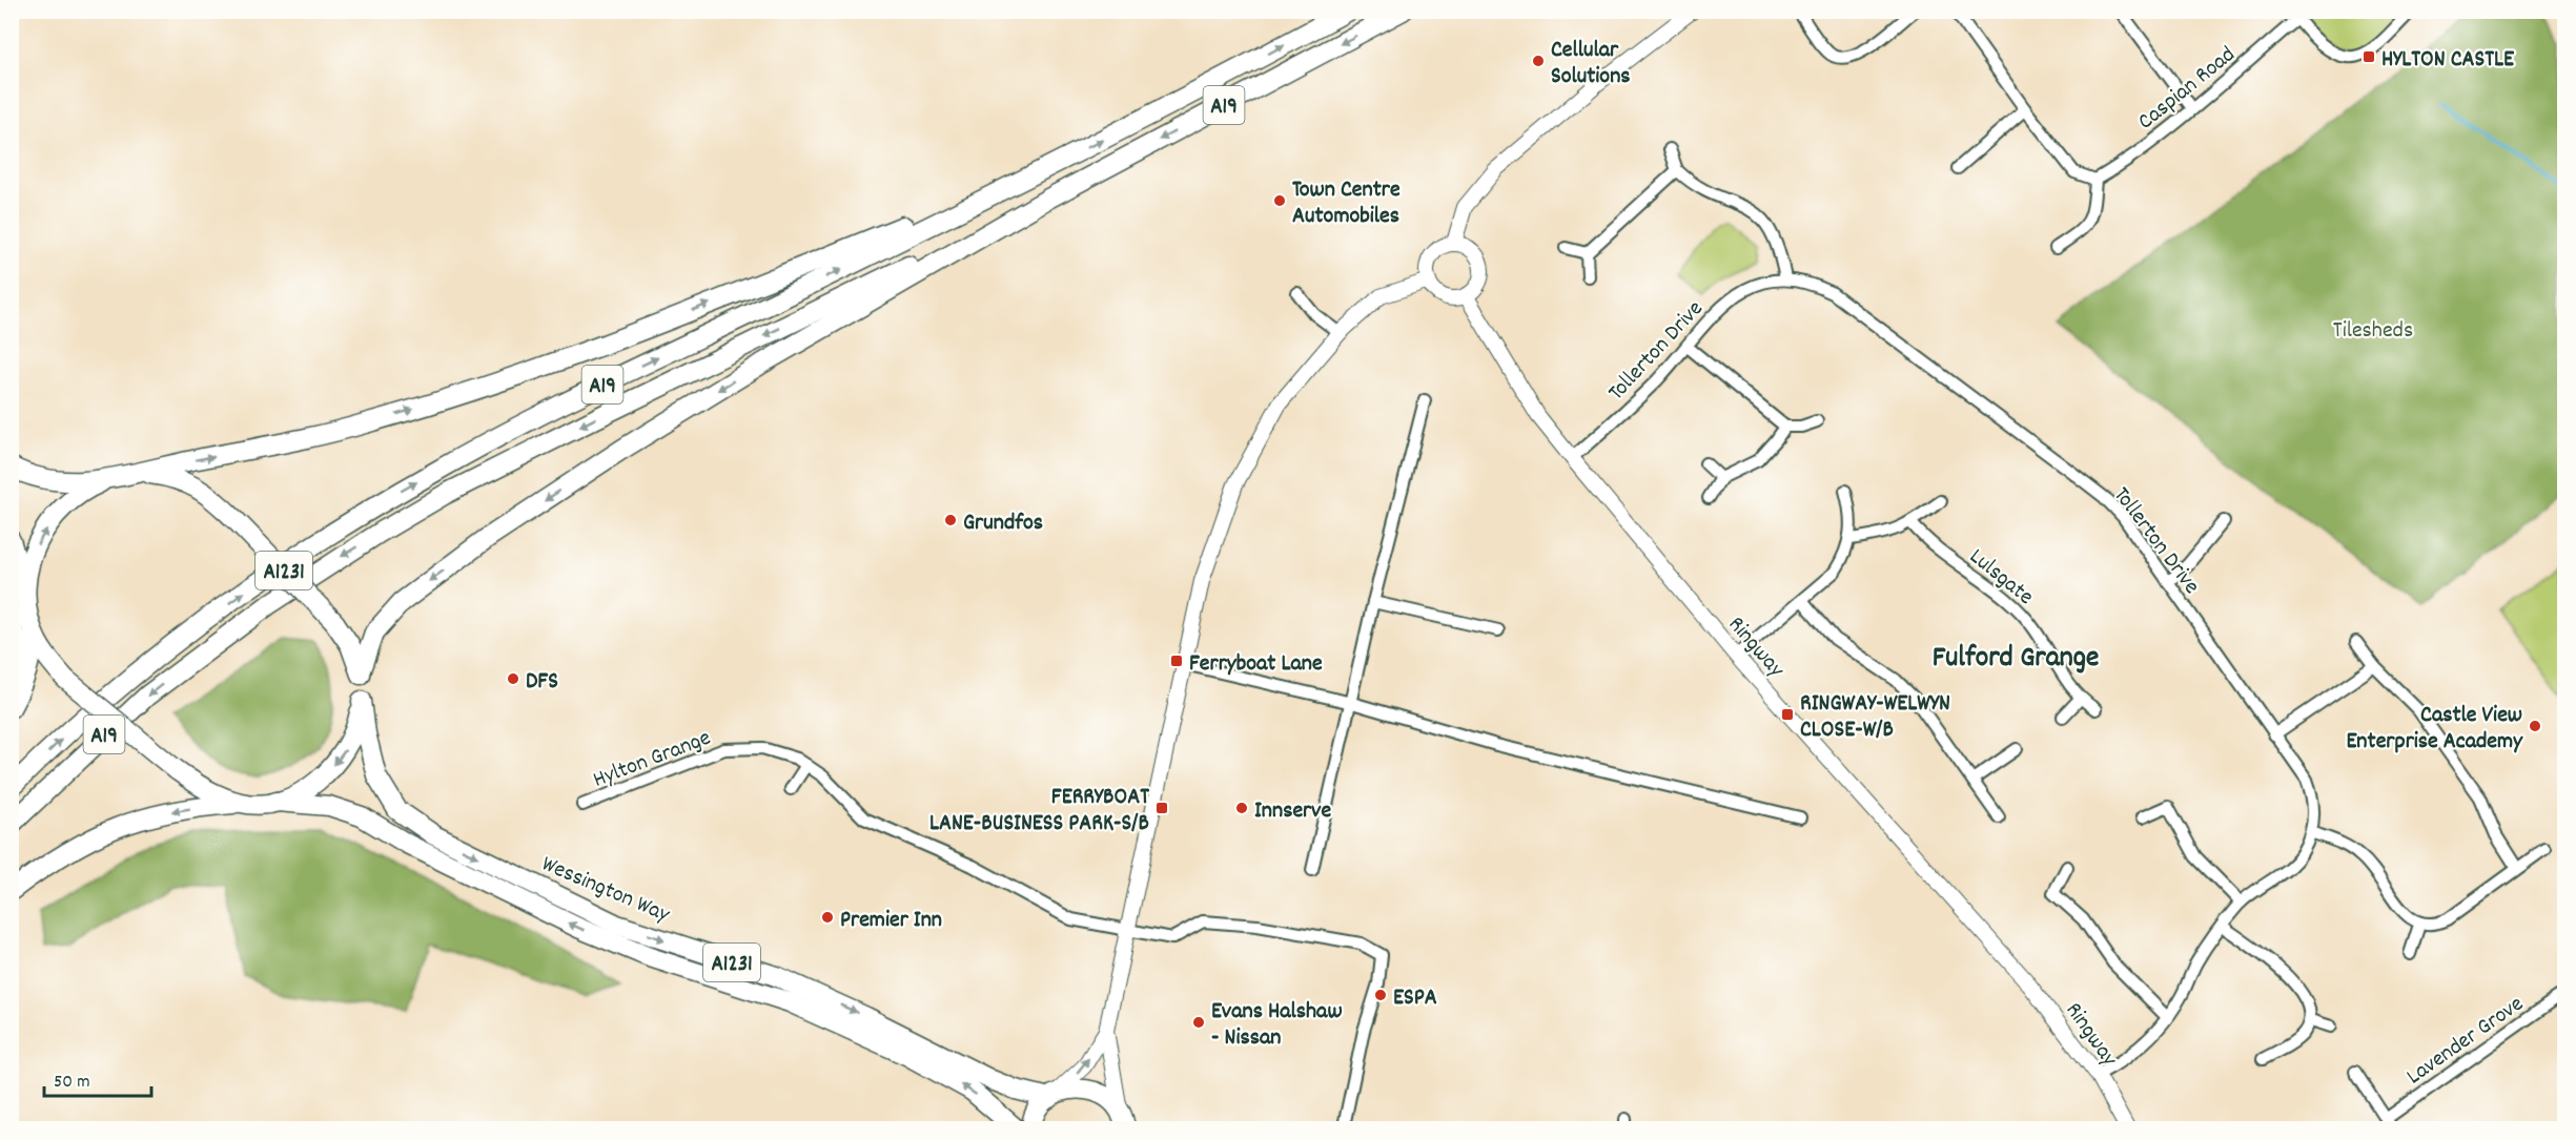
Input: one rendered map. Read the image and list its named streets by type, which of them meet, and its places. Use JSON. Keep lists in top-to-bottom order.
{
  "streets": {
    "highway": ["A19", "A1231", "Wessington Way"],
    "street": [
      "Caspian Road",
      "Tollerton Drive",
      "Lulsgate",
      "Ringway",
      "Hylton Grange",
      "Lavender Grove"
    ]
  },
  "crossings": [
    ["A19", "A1231"],
    ["Tollerton Drive", "Ringway"],
    ["A1231", "Wessington Way"]
  ],
  "districts": ["Fulford Grange"],
  "parks": ["Tilesheds"],
  "places": {
    "transit": [
      "HYLTON CASTLE",
      "Ferryboat Lane",
      "RINGWAY-WELWYN CLOSE-W/B",
      "FERRYBOAT LANE-BUSINESS PARK-S/B"
    ],
    "other": [
      "Cellular Solutions",
      "Town Centre Automobiles",
      "Grundfos",
      "DFS",
      "Castle View Enterprise Academy",
      "Innserve",
      "Premier Inn",
      "ESPA",
      "Evans Halshaw - Nissan"
    ]
  },
  "scale_bar": "50 m"
}
